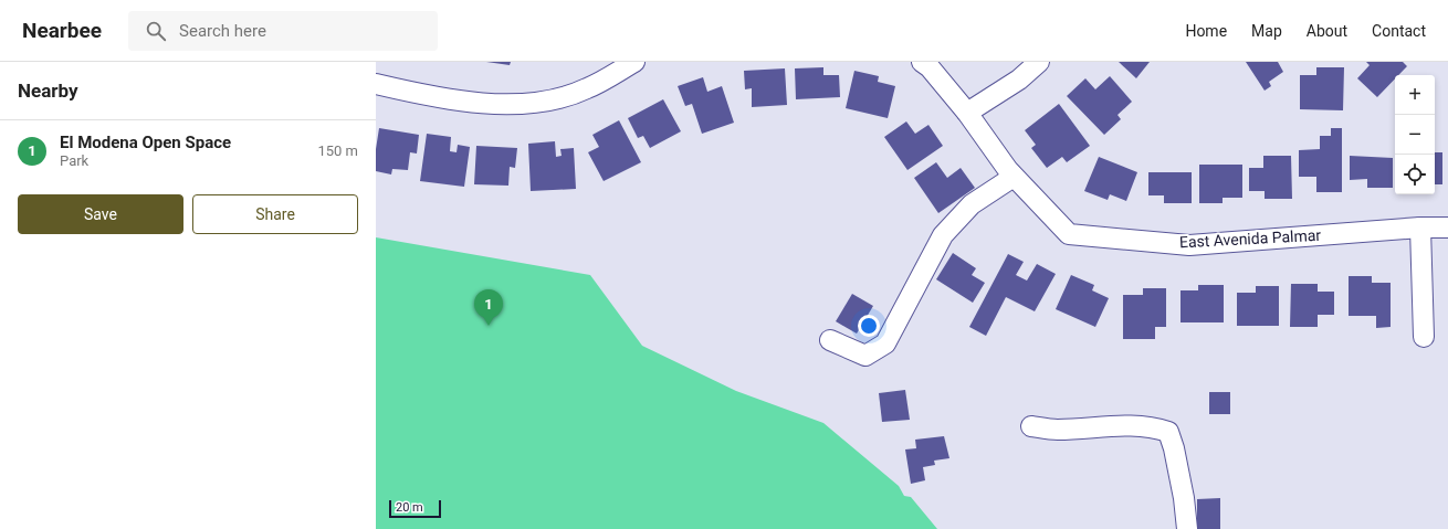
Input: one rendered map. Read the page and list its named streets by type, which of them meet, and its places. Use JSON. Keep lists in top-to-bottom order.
{
  "streets": {
    "street": ["East Avenida Palmar"]
  },
  "scale_bar": "20 m",
  "page": {
    "header": "Nearbee",
    "search": "Search here",
    "nav": [
      "Home",
      "Map",
      "About",
      "Contact"
    ],
    "heading": "Nearby",
    "map_buttons": ["+", "−"],
    "list": [
      {
        "mark": "1",
        "name": "El Modena Open Space",
        "note": "Park",
        "value": "150 m"
      }
    ],
    "buttons": ["Save", "Share"],
    "pins": "1",
    "scale": "20 m"
  }
}
